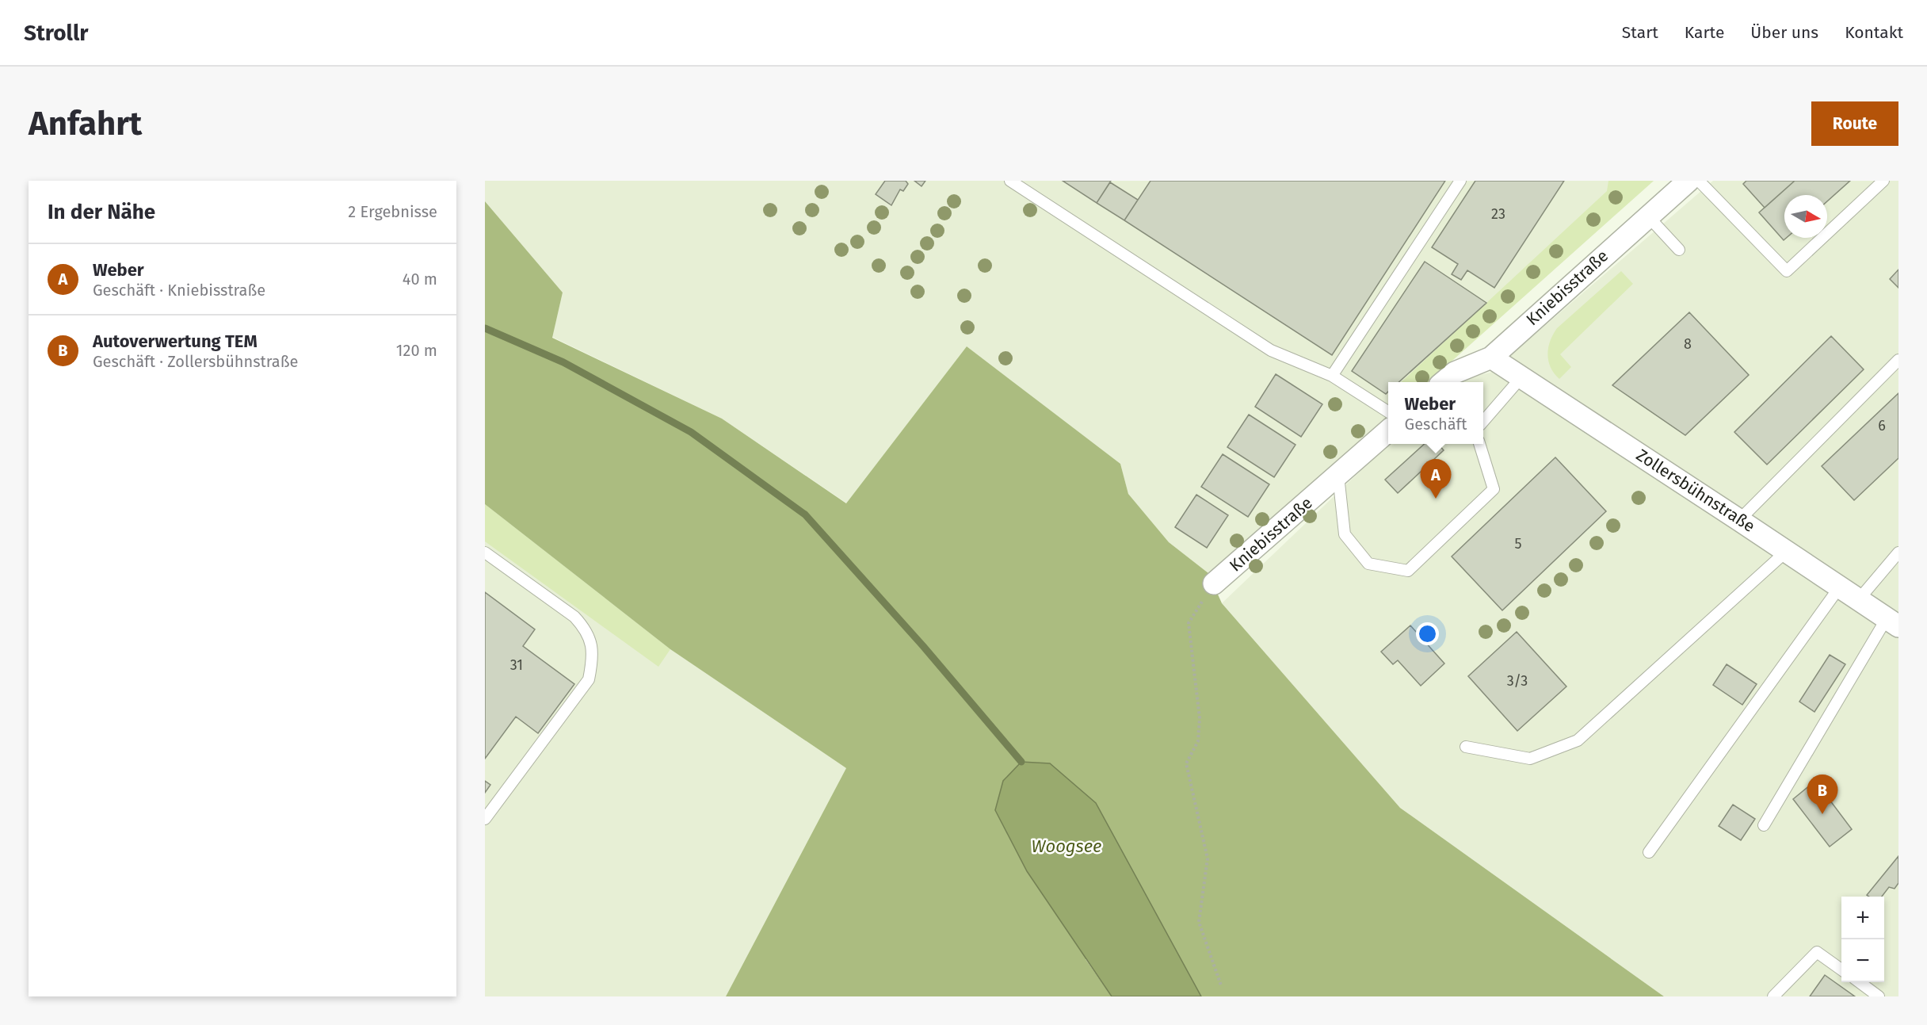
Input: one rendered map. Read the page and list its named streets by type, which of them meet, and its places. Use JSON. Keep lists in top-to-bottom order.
{
  "streets": {
    "street": ["Kniebisstraße", "Zollersbühnstraße"]
  },
  "crossings": [
    ["Kniebisstraße", "Zollersbühnstraße"]
  ],
  "water": ["Woogsee"],
  "house_numbers": [
    "23",
    "8",
    "6",
    "5",
    "31",
    "3/3"
  ],
  "north": "right",
  "page": {
    "header": "Strollr",
    "nav": [
      "Start",
      "Karte",
      "Über uns",
      "Kontakt"
    ],
    "buttons": "Route",
    "title": "Anfahrt",
    "heading": ["In der Nähe", "2 Ergebnisse"],
    "list": [
      {
        "mark": "A",
        "name": "Weber",
        "note": "Geschäft · Kniebisstraße",
        "value": "40 m"
      },
      {
        "mark": "B",
        "name": "Autoverwertung TEM",
        "note": "Geschäft · Zollersbühnstraße",
        "value": "120 m"
      }
    ],
    "popup": ["Weber", "Geschäft"],
    "pins": ["A", "B"],
    "map_buttons": ["+", "−"]
  }
}
